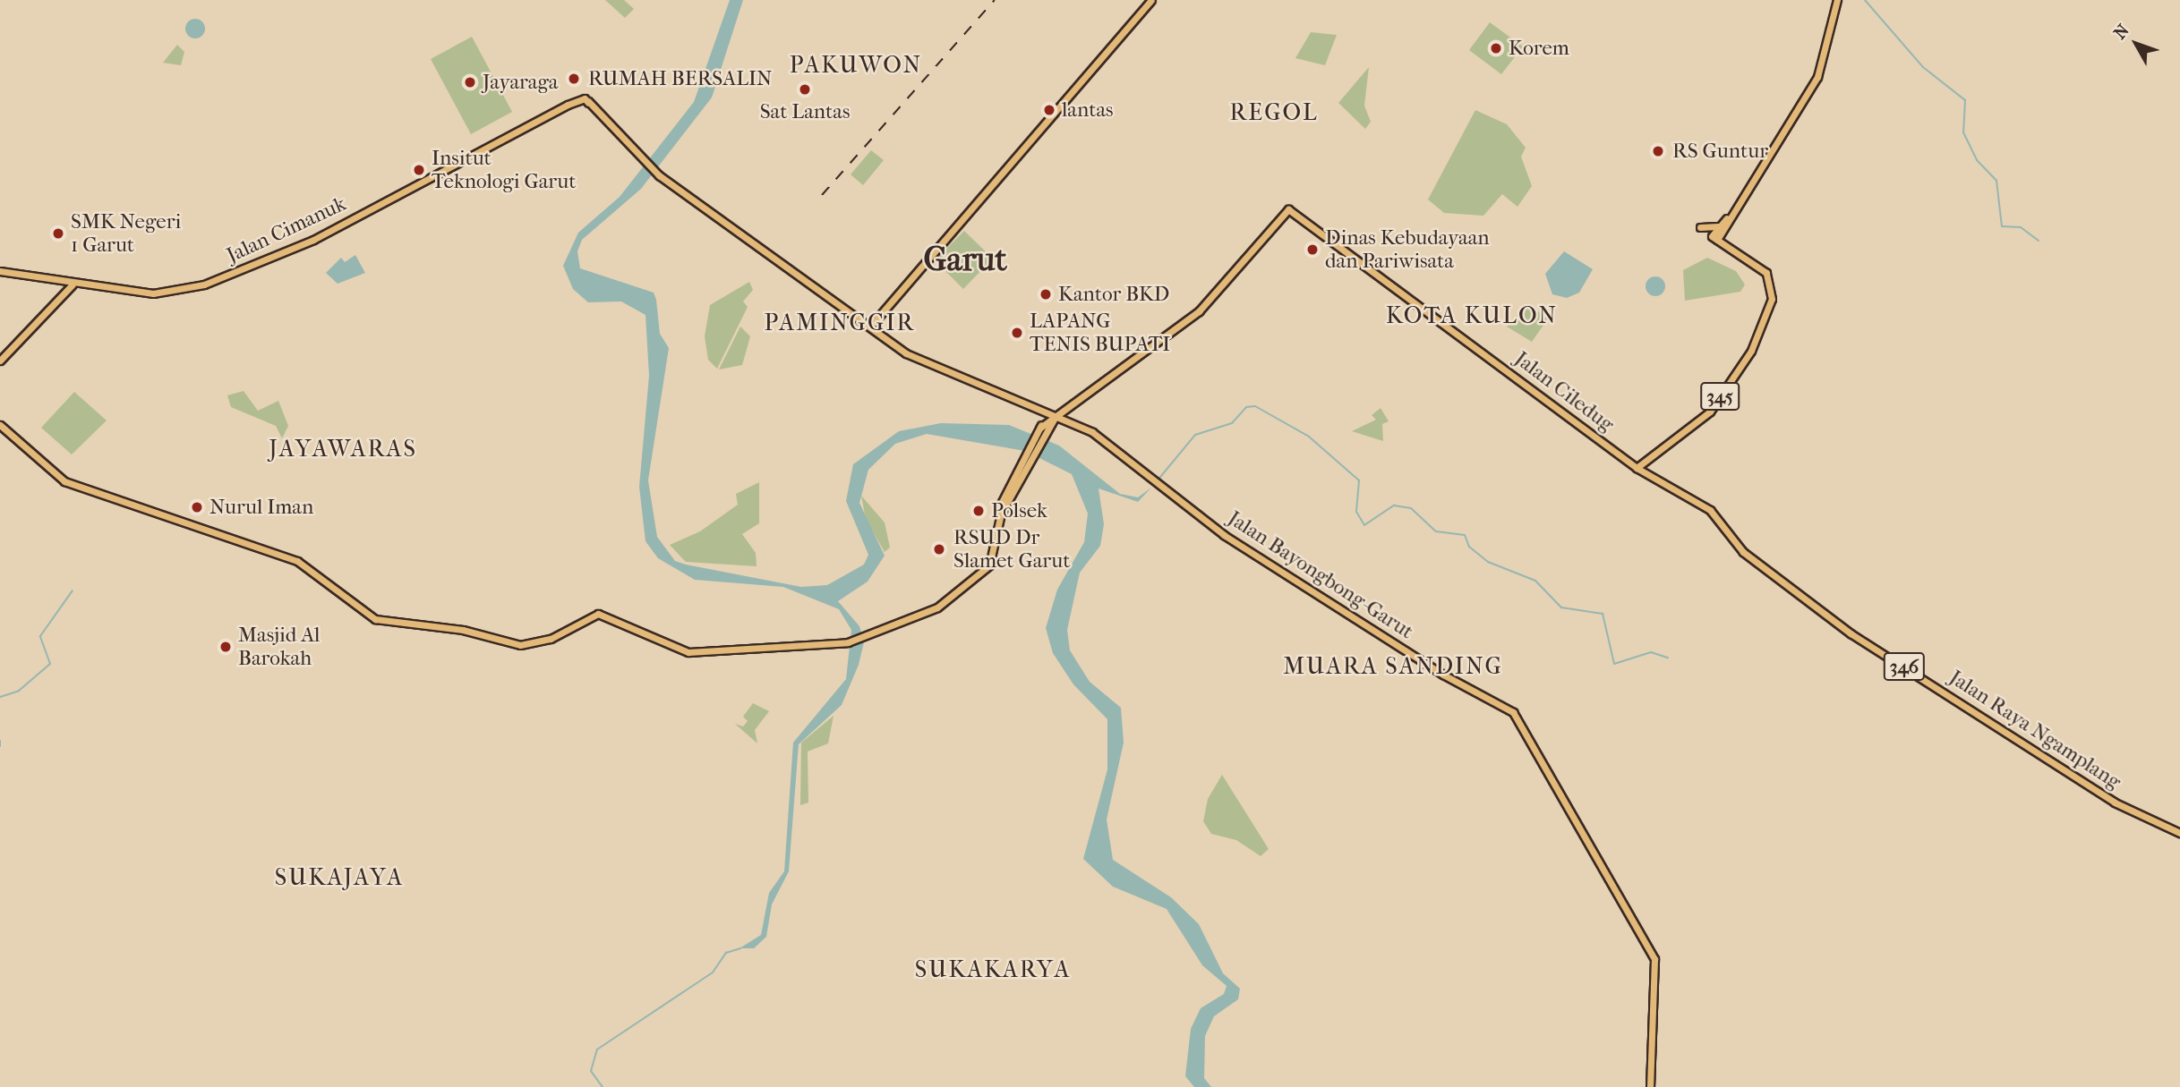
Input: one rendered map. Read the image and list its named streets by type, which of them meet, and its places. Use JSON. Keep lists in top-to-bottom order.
{
  "streets": {
    "main road": [
      "Jalan Cimanuk",
      "Jalan Ciledug",
      "345",
      "Jalan Bayongbong-Garut",
      "346",
      "Jalan Raya Ngamplang"
    ]
  },
  "crossings": [
    ["Jalan Cimanuk", "Jalan Ciledug"],
    ["Jalan Cimanuk", "Jalan Bayongbong-Garut"],
    ["Jalan Ciledug", "345"],
    ["Jalan Ciledug", "Jalan Bayongbong-Garut"],
    ["Jalan Ciledug", "Jalan Raya Ngamplang"],
    ["345", "Jalan Raya Ngamplang"]
  ],
  "districts": [
    "PAKUWON",
    "REGOL",
    "Garut",
    "KOTA KULON",
    "PAMINGGIR",
    "JAYAWARAS",
    "MUARA SANDING",
    "SUKAJAYA",
    "SUKAKARYA"
  ],
  "places": [
    "Korem",
    "RUMAH BERSALIN",
    "Jayaraga",
    "Sat Lantas",
    "lantas",
    "RS Guntur",
    "Insitut Teknologi Garut",
    "SMK Negeri 1 Garut",
    "Dinas Kebudayaan dan Pariwisata",
    "Kantor BKD",
    "LAPANG TENIS BUPATI",
    "Nurul Iman",
    "Polsek",
    "RSUD Dr Slamet Garut",
    "Masjid Al Barokah"
  ],
  "north": "top left"
}
